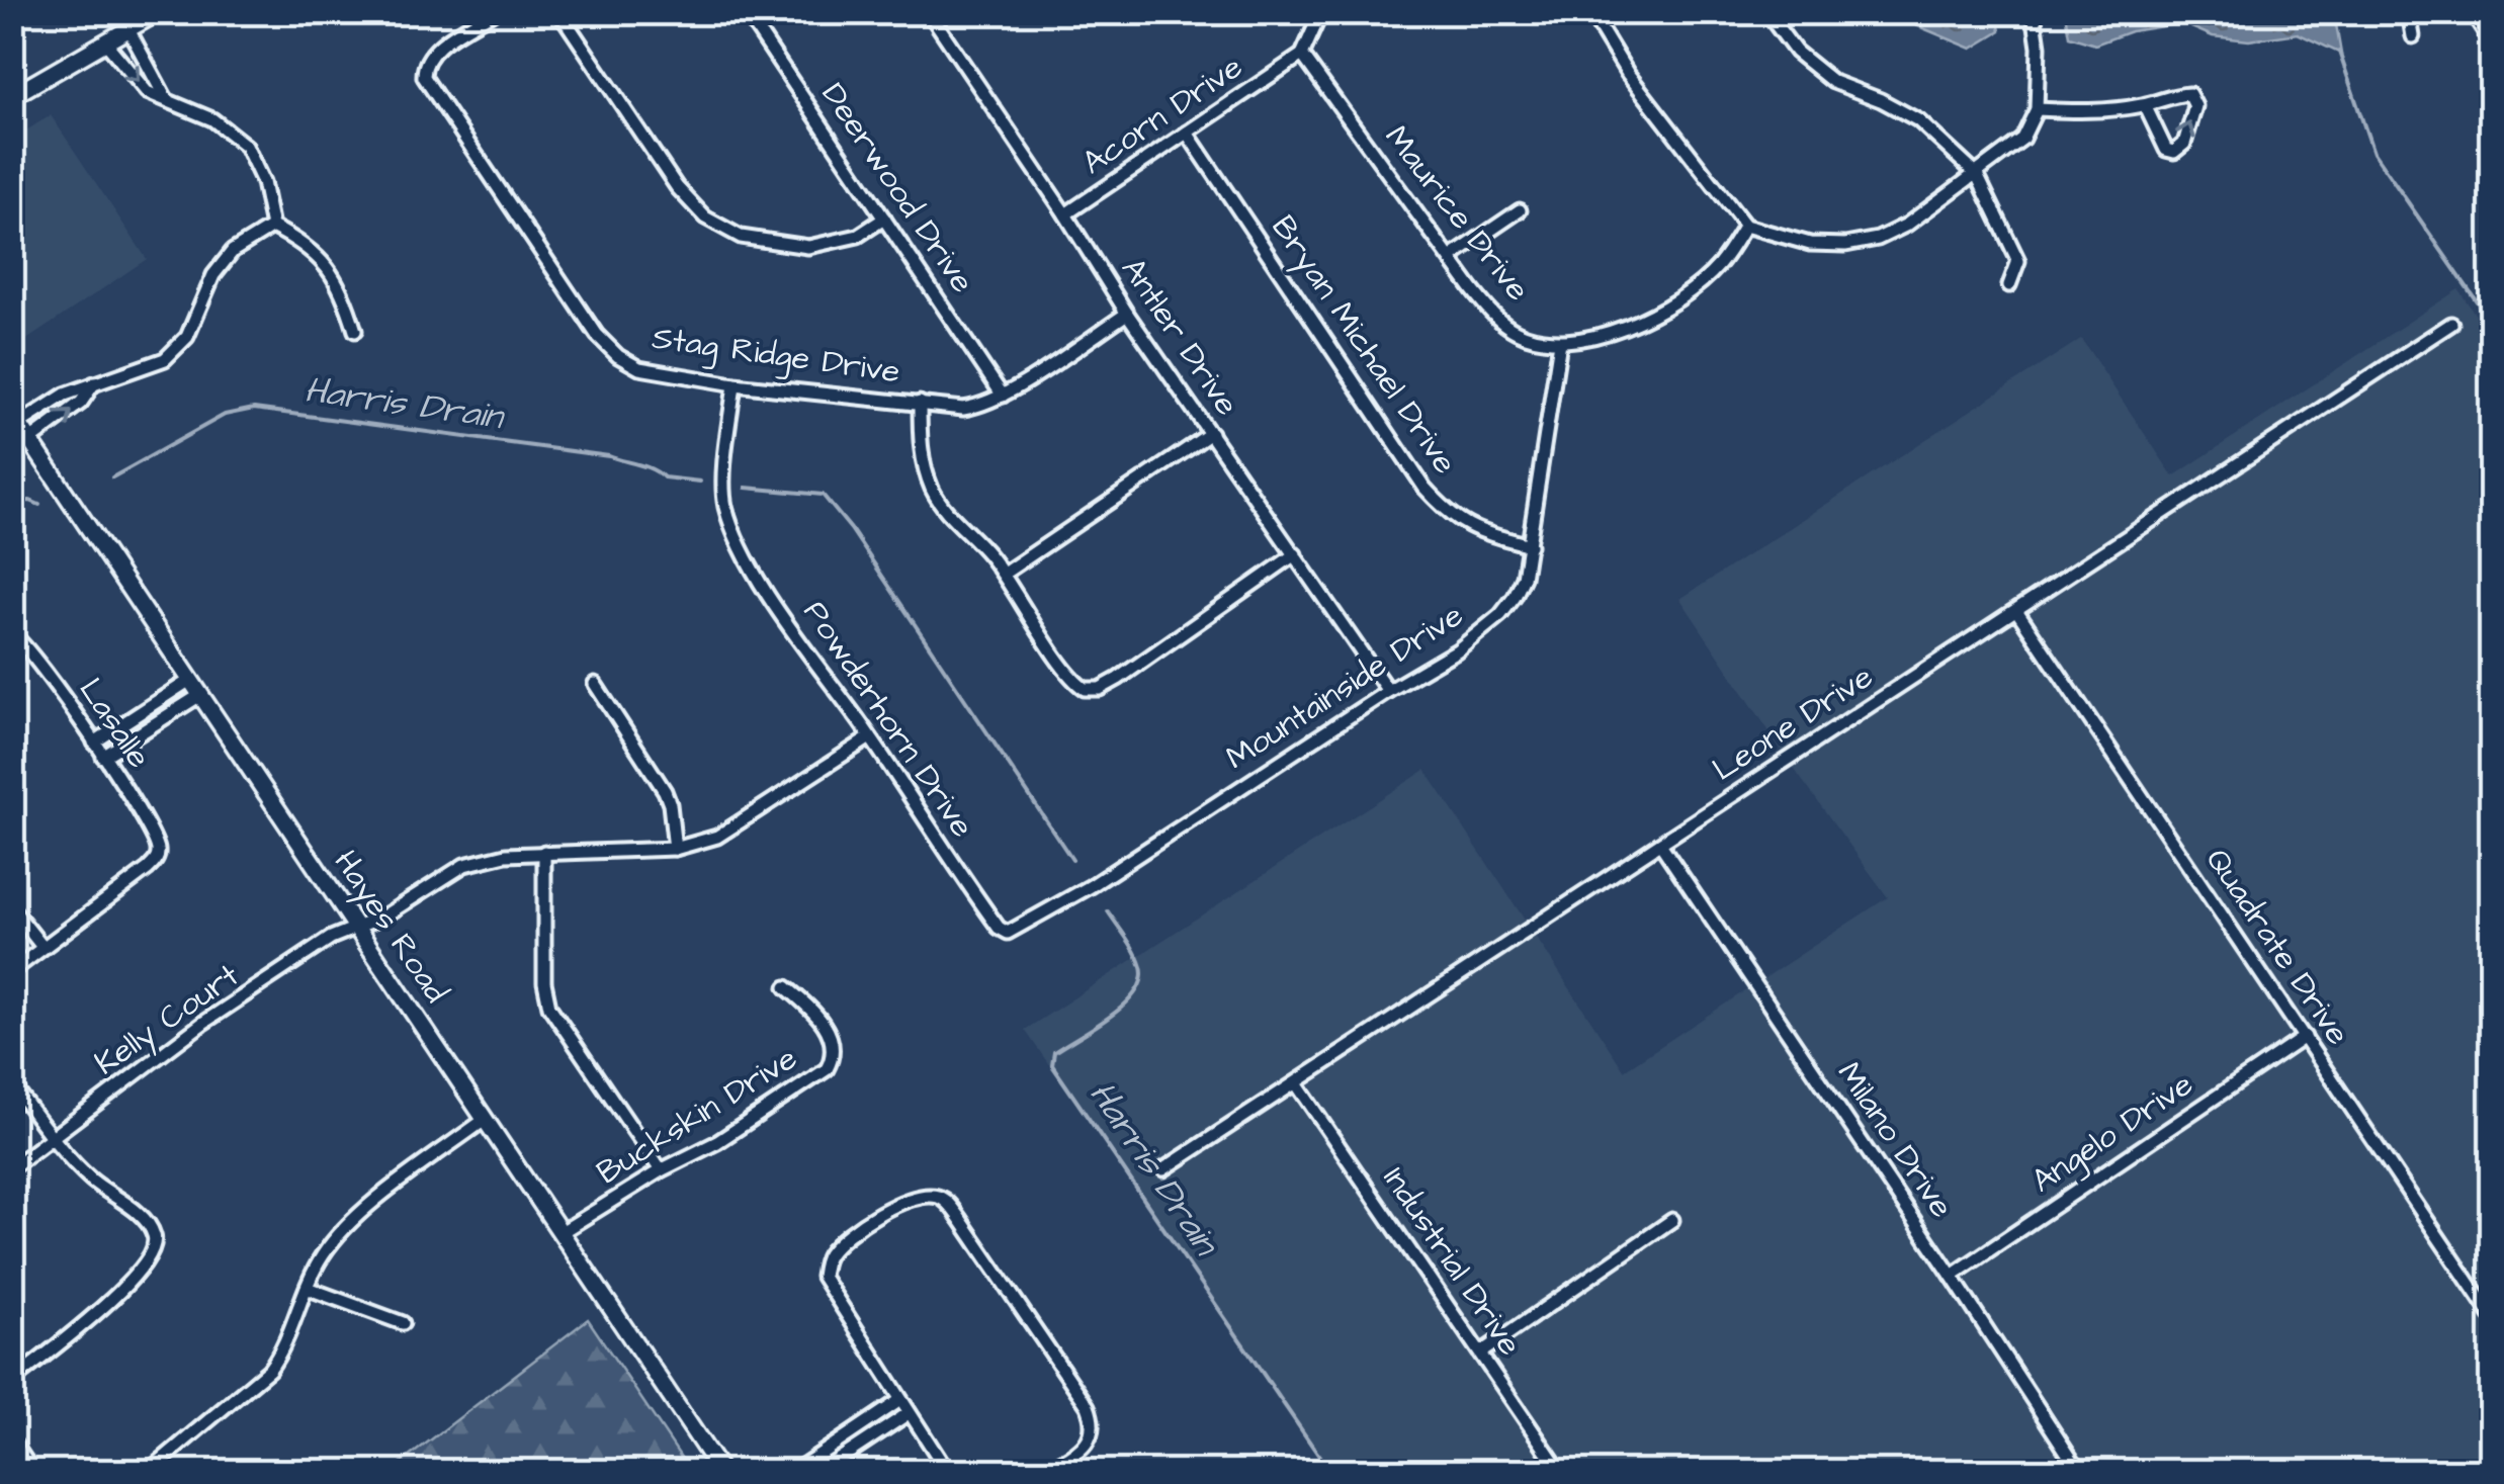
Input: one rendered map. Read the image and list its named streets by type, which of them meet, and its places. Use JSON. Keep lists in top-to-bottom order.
{
  "streets": {
    "street": [
      "Acorn Drive",
      "Deerwood Drive",
      "Maurice Drive",
      "Antler Drive",
      "Bryan Michael Drive",
      "Stag Ridge Drive",
      "Mountainside Drive",
      "Powderhorn Drive",
      "Lasalle",
      "Leone Drive",
      "Hayes Road",
      "Quadrate Drive",
      "Kelly Court",
      "Buckskin Drive",
      "Angelo Drive",
      "Milano Drive",
      "Industrial Drive"
    ]
  },
  "crossings": [
    ["Acorn Drive", "Maurice Drive"],
    ["Acorn Drive", "Antler Drive"],
    ["Acorn Drive", "Bryan Michael Drive"],
    ["Deerwood Drive", "Stag Ridge Drive"],
    ["Maurice Drive", "Mountainside Drive"],
    ["Antler Drive", "Stag Ridge Drive"],
    ["Antler Drive", "Mountainside Drive"],
    ["Bryan Michael Drive", "Mountainside Drive"],
    ["Stag Ridge Drive", "Powderhorn Drive"],
    ["Mountainside Drive", "Powderhorn Drive"],
    ["Powderhorn Drive", "Kelly Court"],
    ["Leone Drive", "Quadrate Drive"],
    ["Leone Drive", "Milano Drive"],
    ["Leone Drive", "Industrial Drive"],
    ["Hayes Road", "Kelly Court"],
    ["Hayes Road", "Buckskin Drive"],
    ["Quadrate Drive", "Angelo Drive"],
    ["Angelo Drive", "Milano Drive"]
  ],
  "water": ["Harris Drain"]
}
